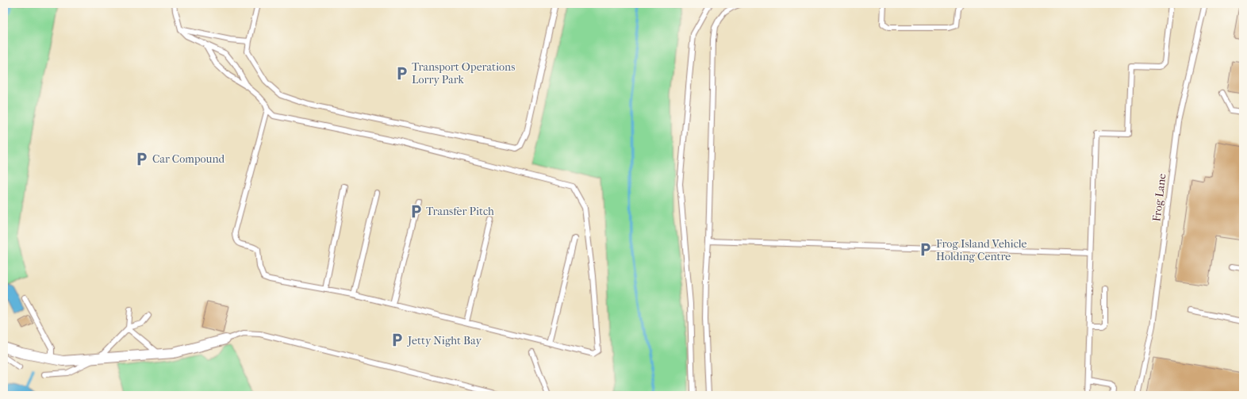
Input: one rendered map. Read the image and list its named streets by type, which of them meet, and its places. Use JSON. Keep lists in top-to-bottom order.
{
  "streets": {
    "lane": ["Frog Lane"]
  },
  "places": {
    "parking": [
      "Transport Operations Lorry Park",
      "Car Compound",
      "Transfer Pitch",
      "Frog Island Vehicle Holding Centre",
      "Jetty Night Bay"
    ]
  }
}
